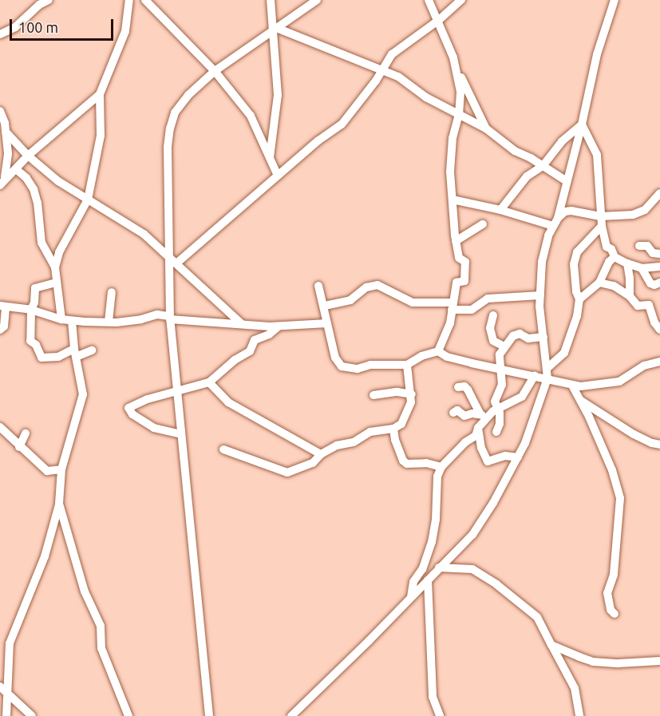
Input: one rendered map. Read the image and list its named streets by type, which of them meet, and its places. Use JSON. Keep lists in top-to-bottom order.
{
  "scale_bar": "100 m"
}
